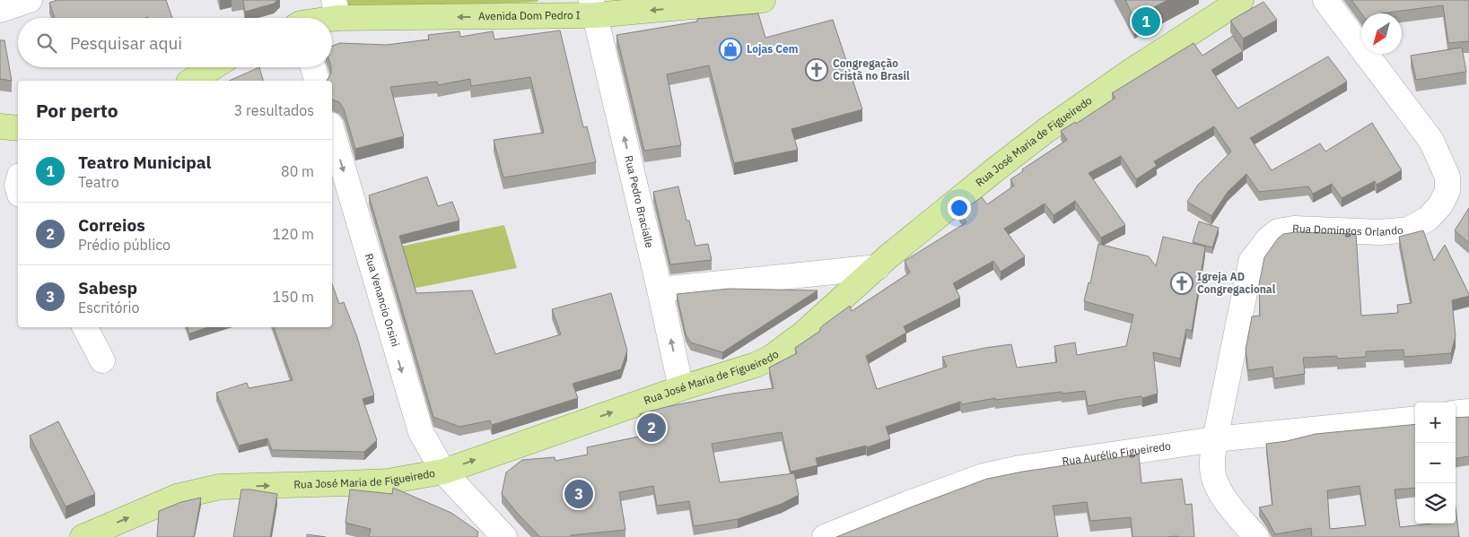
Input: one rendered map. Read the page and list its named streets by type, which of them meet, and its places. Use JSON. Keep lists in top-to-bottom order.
{
  "streets": {
    "main road": ["Avenida Dom Pedro I", "Rua José Maria de Figueiredo"],
    "street": [
      "Rua Pedro Bracialle",
      "Rua Domingos Orlando",
      "Rua Venancio Orsini",
      "Rua Aurélio Figueiredo"
    ]
  },
  "crossings": [
    ["Avenida Dom Pedro I", "Rua Pedro Bracialle"],
    ["Rua José Maria de Figueiredo", "Rua Pedro Bracialle"],
    ["Rua José Maria de Figueiredo", "Rua Venancio Orsini"],
    ["Rua Domingos Orlando", "Rua Aurélio Figueiredo"]
  ],
  "one_way": [
    "Avenida Dom Pedro I",
    "Rua José Maria de Figueiredo",
    "Rua Pedro Bracialle",
    "Rua Venancio Orsini"
  ],
  "places": {
    "shop": ["Lojas Cem"],
    "church": ["Congregação Cristã no Brasil", "Igreja AD Congregacional"]
  },
  "north": "bottom left",
  "page": {
    "pins": ["1", "2", "3"],
    "search": "Pesquisar aqui",
    "heading": ["Por perto", "3 resultados"],
    "list": [
      {
        "mark": "1",
        "name": "Teatro Municipal",
        "note": "Teatro",
        "value": "80 m"
      },
      {
        "mark": "2",
        "name": "Correios",
        "note": "Prédio público",
        "value": "120 m"
      },
      {
        "mark": "3",
        "name": "Sabesp",
        "note": "Escritório",
        "value": "150 m"
      }
    ],
    "map_buttons": ["+", "−"]
  }
}
